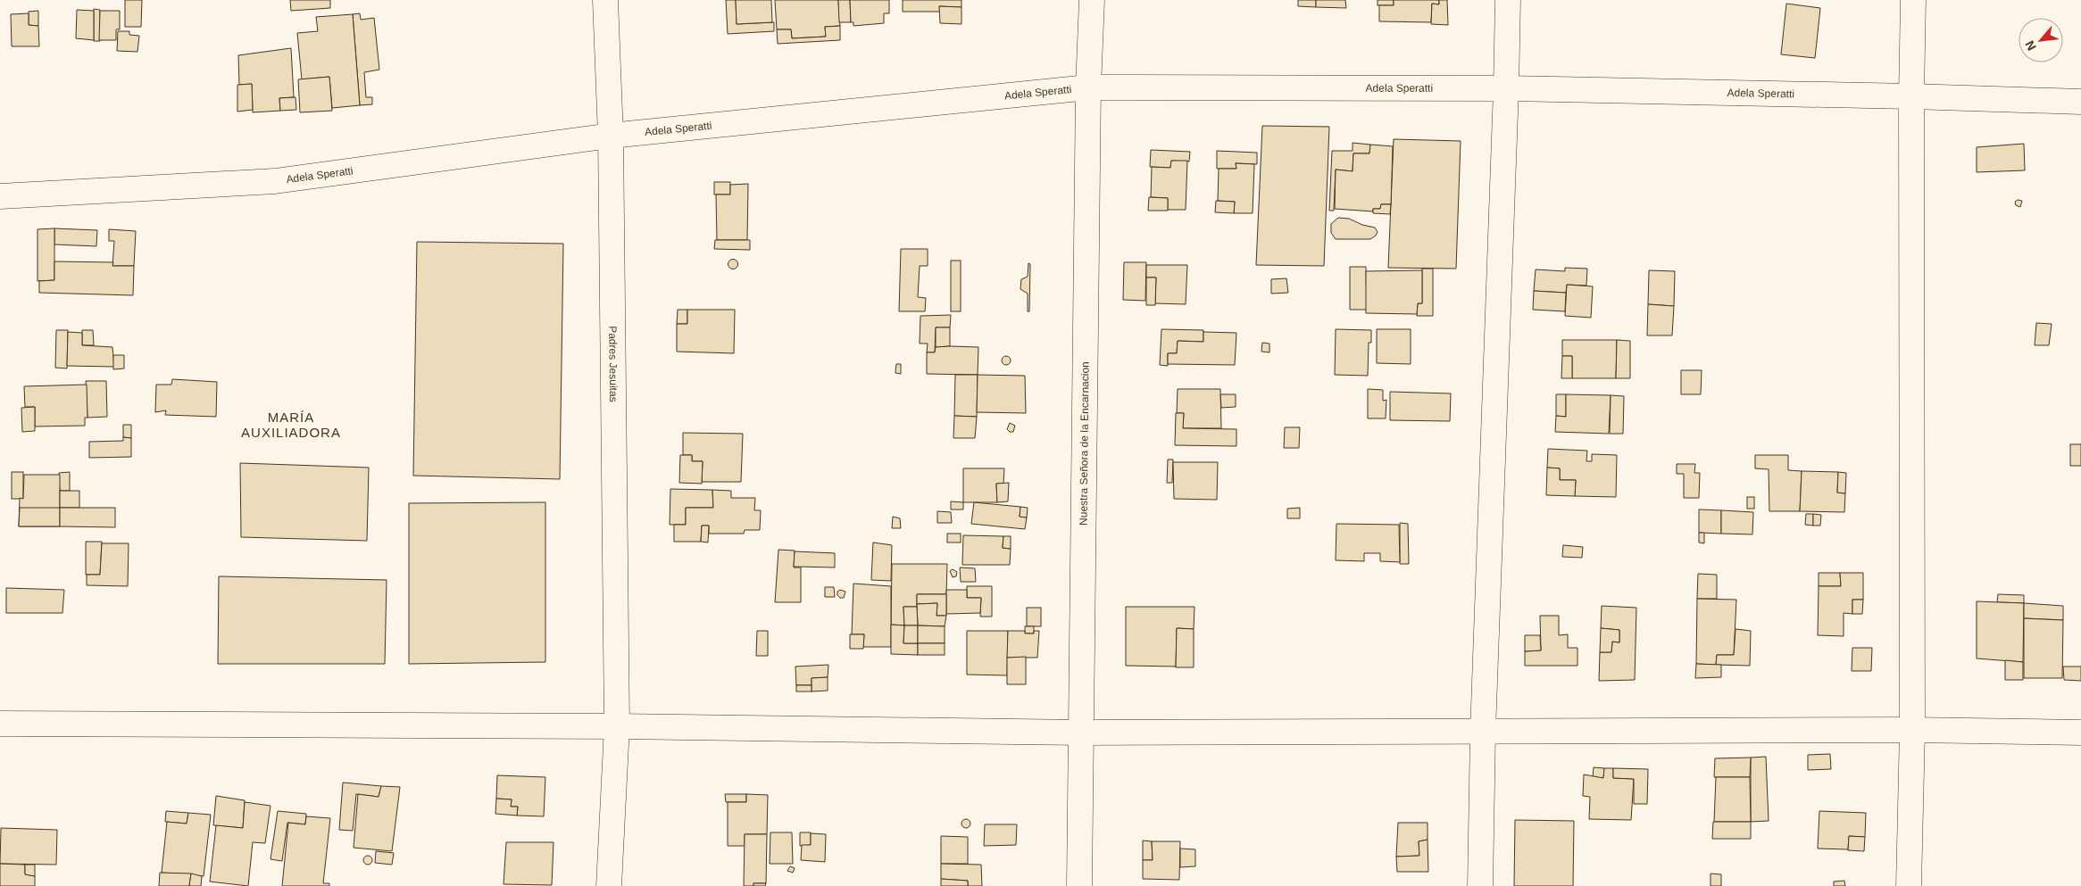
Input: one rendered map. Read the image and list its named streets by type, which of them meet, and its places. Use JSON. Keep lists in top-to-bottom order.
{
  "streets": {
    "street": ["Adela Speratti", "Padres Jesuitas", "Nuestra Señora de la Encarnacion"]
  },
  "crossings": [
    ["Adela Speratti", "Padres Jesuitas"],
    ["Adela Speratti", "Nuestra Señora de la Encarnacion"]
  ],
  "districts": ["MARÍA AUXILIADORA"],
  "north": "bottom left"
}
